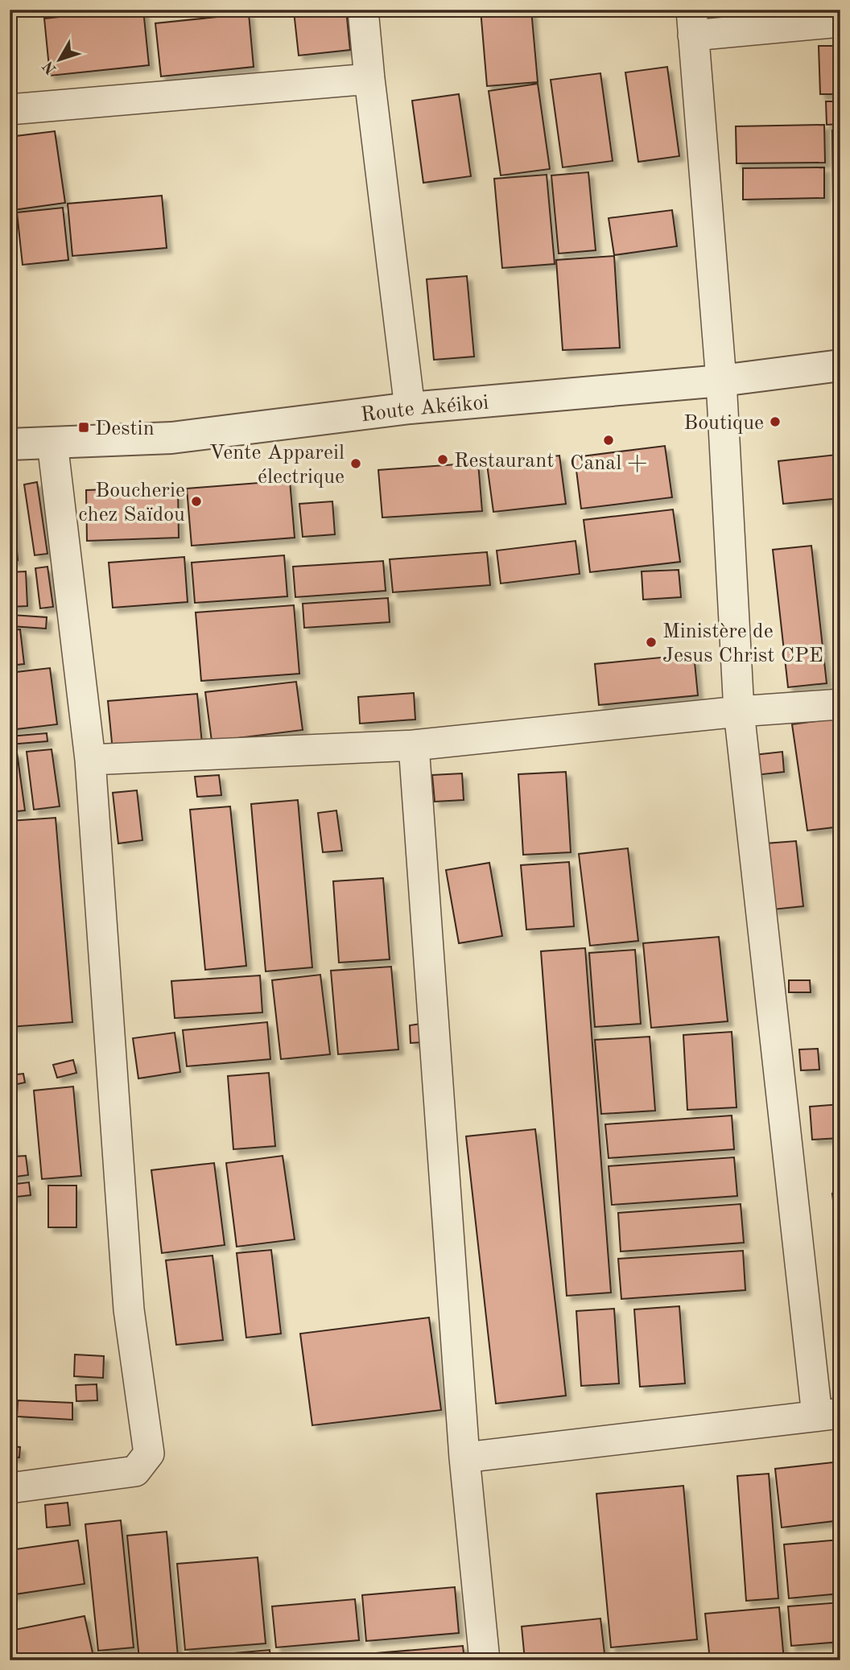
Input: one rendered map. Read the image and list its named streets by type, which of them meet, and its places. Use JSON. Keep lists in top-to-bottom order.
{
  "streets": {
    "street": ["Route Akéikoi"]
  },
  "places": {
    "other": [
      "Boutique",
      "Canal +",
      "Restaurant",
      "Vente Appareil électrique",
      "Boucherie chez Saïdou",
      "Ministère de Jesus Christ CPE"
    ],
    "transit": ["Destin"]
  },
  "north": "bottom left"
}
